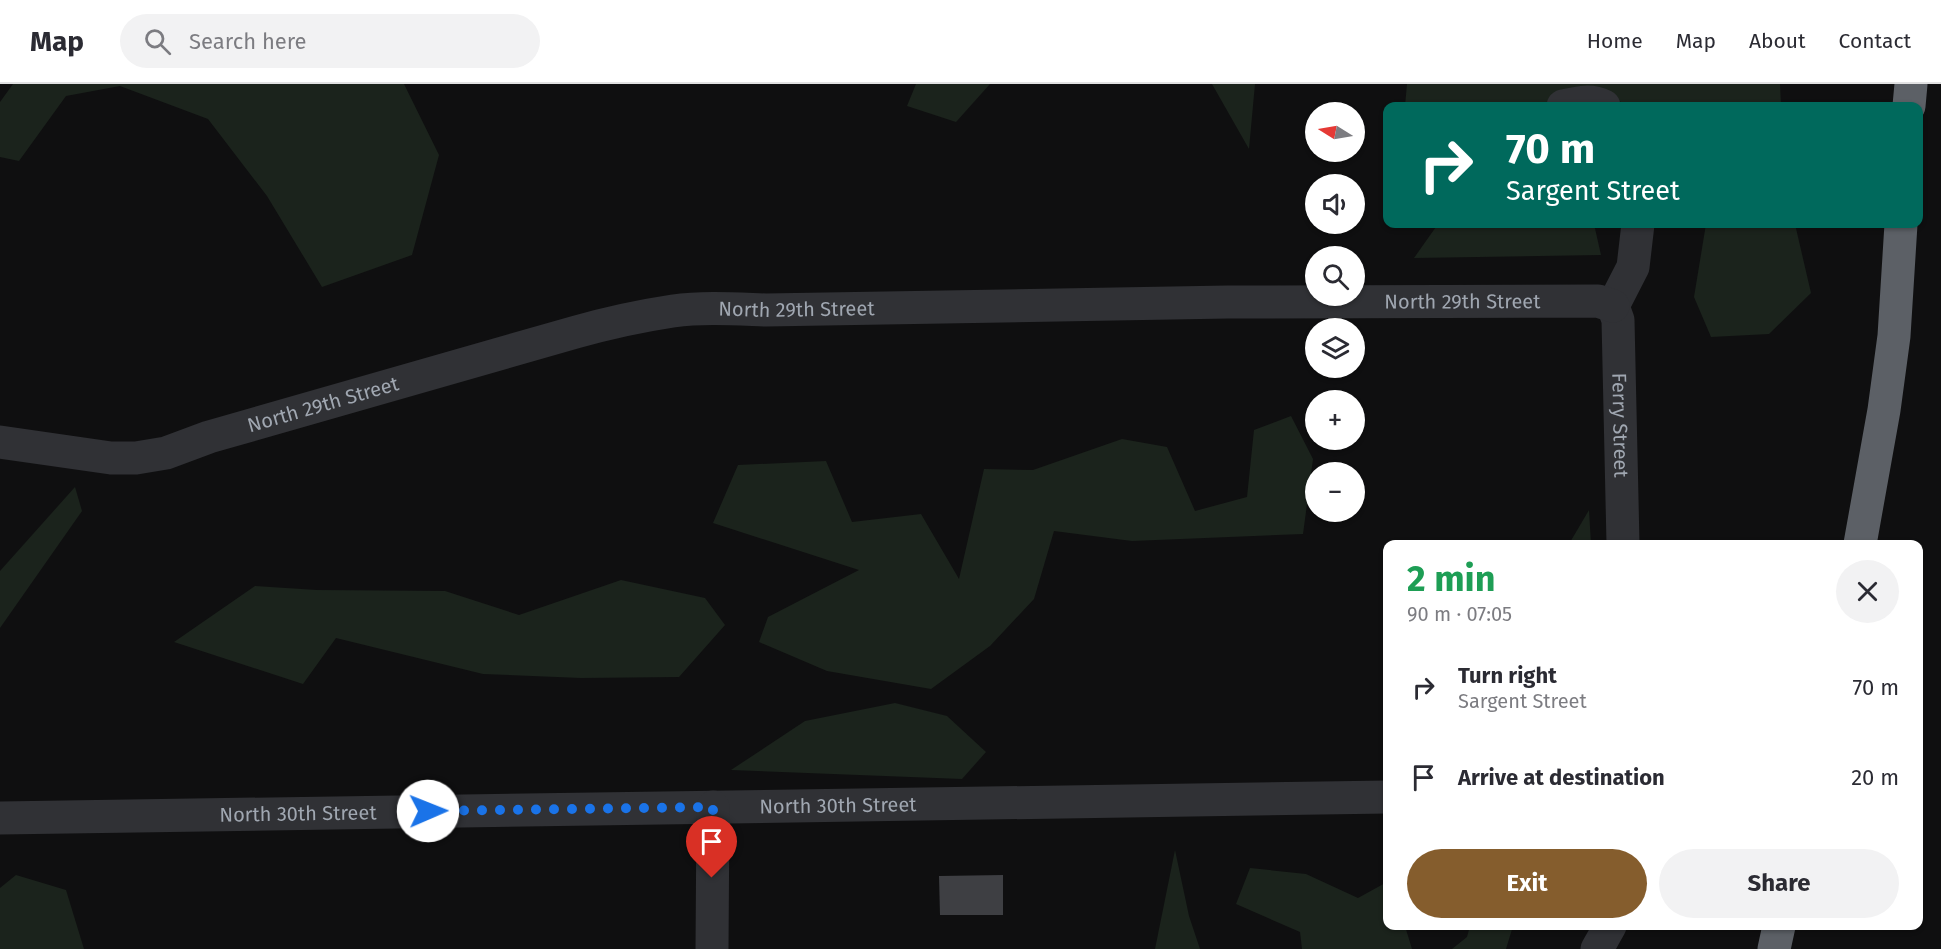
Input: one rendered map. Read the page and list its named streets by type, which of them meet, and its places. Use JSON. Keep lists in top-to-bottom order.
{
  "streets": {
    "street": ["North 29th Street", "Ferry Street", "North 30th Street"]
  },
  "crossings": [
    ["North 29th Street", "Ferry Street"]
  ],
  "north": "left",
  "page": {
    "header": "Map",
    "search": "Search here",
    "nav": [
      "Home",
      "Map",
      "About",
      "Contact"
    ],
    "map_buttons": ["+", "−"],
    "turn": ["70 m", "Sargent Street"],
    "heading": ["2 min", "90 m · 07:05"],
    "list": [
      {
        "name": "Turn right",
        "note": "Sargent Street",
        "value": "70 m"
      },
      {
        "name": "Arrive at destination",
        "value": "20 m"
      }
    ],
    "buttons": ["Exit", "Share"]
  }
}
